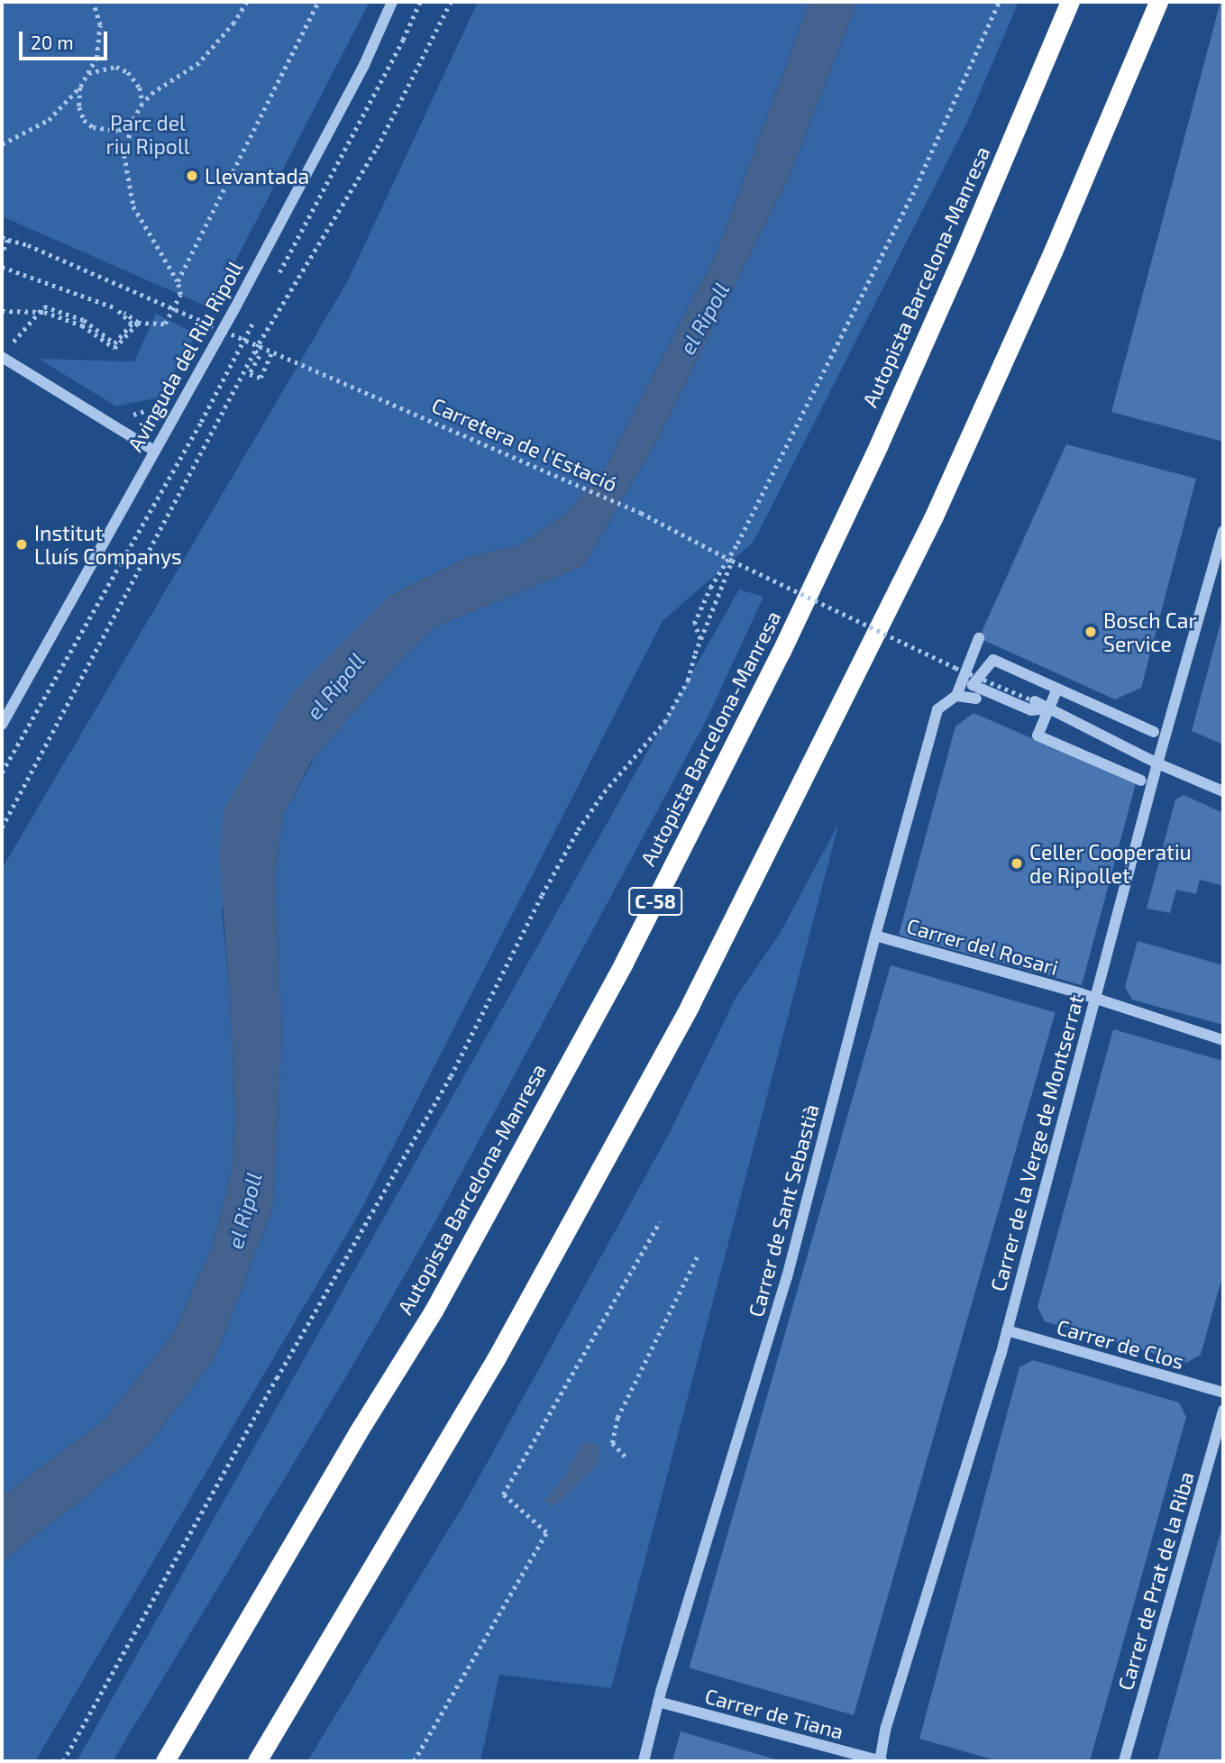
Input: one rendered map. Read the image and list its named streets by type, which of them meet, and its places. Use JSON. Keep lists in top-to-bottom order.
{
  "streets": {
    "highway": ["Autopista Barcelona-Manresa", "C-58"],
    "street": [
      "Avinguda del Riu Ripoll",
      "Carrer del Rosari",
      "Carrer de la Verge de Montserrat",
      "Carrer de Sant Sebastià",
      "Carrer de Clos",
      "Carrer de Prat de la Riba",
      "Carrer de Tiana"
    ],
    "path": ["Carretera de l'Estació"]
  },
  "crossings": [
    ["Carrer del Rosari", "Carrer de la Verge de Montserrat"],
    ["Carrer del Rosari", "Carrer de Sant Sebastià"],
    ["Carrer de la Verge de Montserrat", "Carrer de Clos"],
    ["Carrer de la Verge de Montserrat", "Carrer de Tiana"],
    ["Carrer de Sant Sebastià", "Carrer de Tiana"]
  ],
  "water": ["el Ripoll"],
  "parks": ["Parc del riu Ripoll"],
  "places": [
    "Llevantada",
    "Institut Lluís Companys",
    "Bosch Car Service",
    "Celler Cooperatiu de Ripollet"
  ],
  "scale_bar": "20 m"
}
